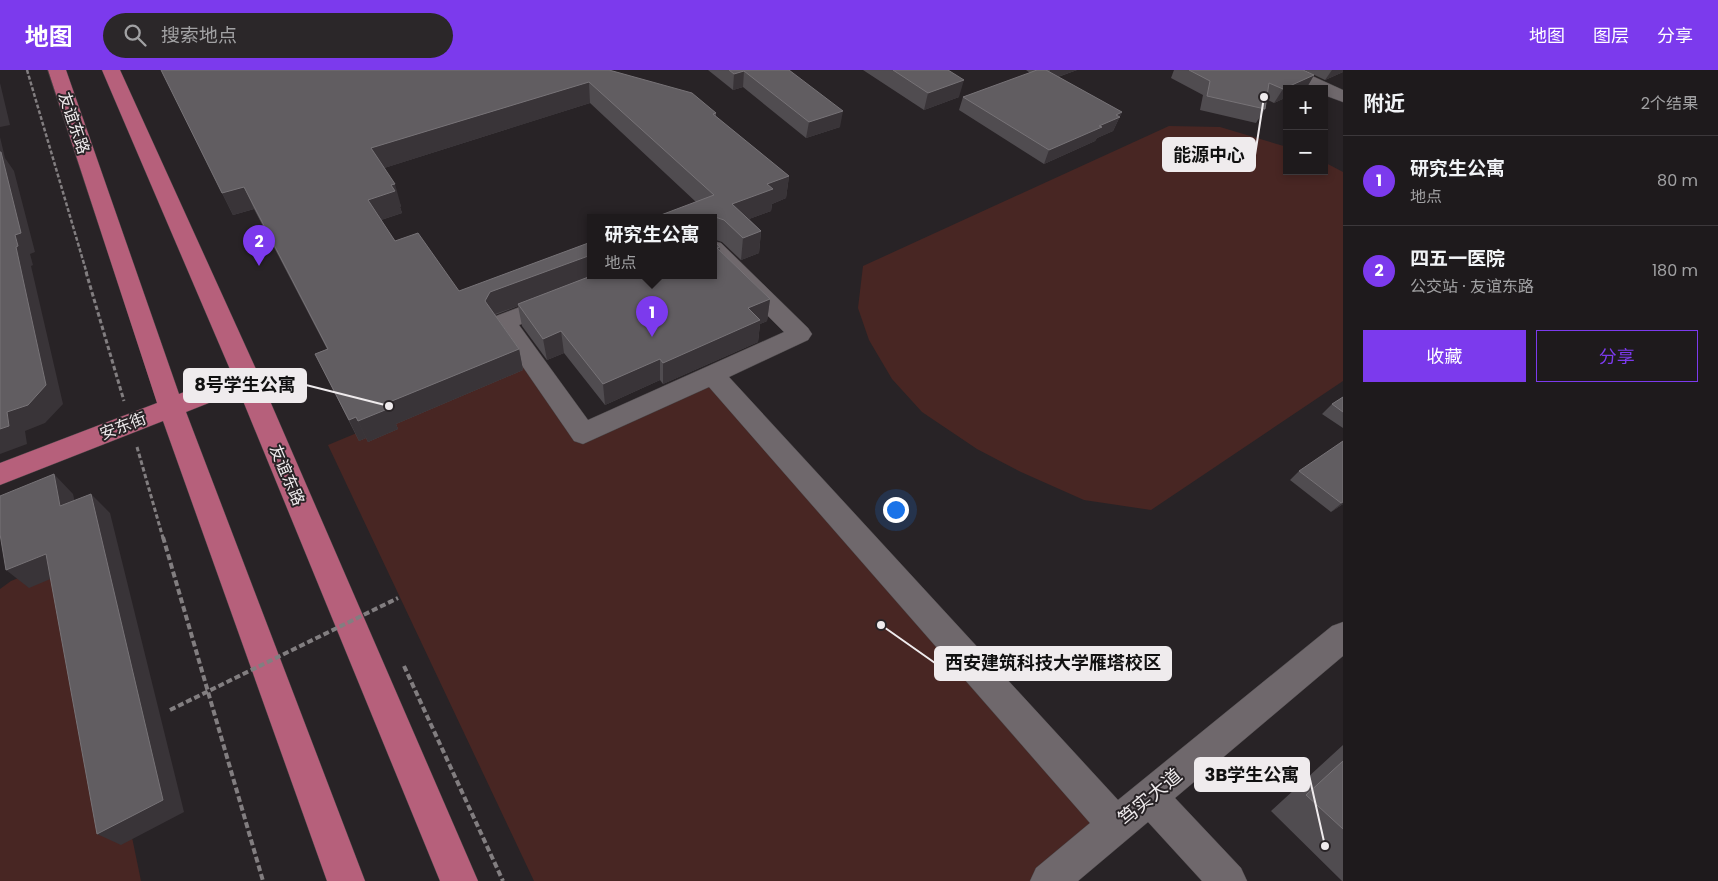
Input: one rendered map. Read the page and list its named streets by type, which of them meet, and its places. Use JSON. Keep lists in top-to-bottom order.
{
  "streets": {
    "main road": ["友谊东路", "安东街"],
    "street": ["笃实大道"]
  },
  "crossings": [
    ["友谊东路", "安东街"]
  ],
  "places": [
    "能源中心",
    "8号学生公寓",
    "西安建筑科技大学雁塔校区",
    "3B学生公寓"
  ],
  "page": {
    "header": "地图",
    "search": "搜索地点",
    "nav": ["地图", "图层", "分享"],
    "heading": ["附近", "2个结果"],
    "map_buttons": ["+", "−"],
    "list": [
      {
        "mark": "1",
        "name": "研究生公寓",
        "note": "地点",
        "value": "80 m"
      },
      {
        "mark": "2",
        "name": "四五一医院",
        "note": "公交站 · 友谊东路",
        "value": "180 m"
      }
    ],
    "popup": ["研究生公寓", "地点"],
    "pins": ["2", "1"],
    "buttons": ["收藏", "分享"]
  }
}
